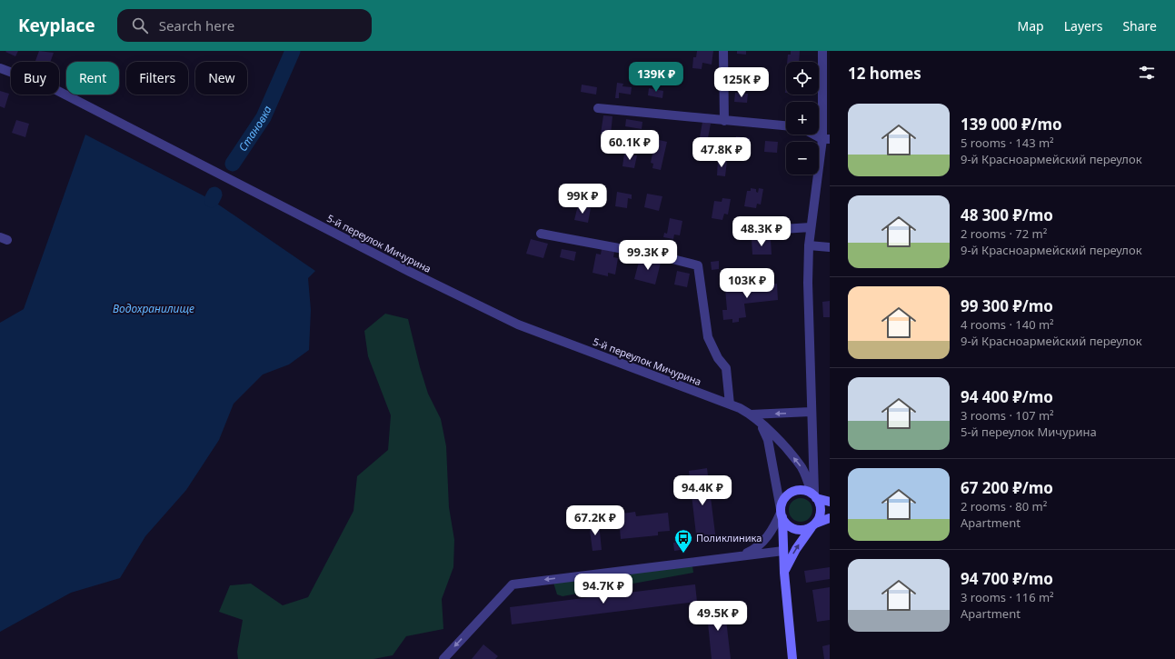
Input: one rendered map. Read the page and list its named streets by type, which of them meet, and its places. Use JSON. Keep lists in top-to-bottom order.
{
  "streets": {
    "street": ["5-й переулок Мичурина"]
  },
  "water": ["Становка", "Водохранилище"],
  "places": {
    "bus stop": ["Поликлиника"]
  },
  "page": {
    "header": "Keyplace",
    "search": "Search here",
    "nav": ["Map", "Layers", "Share"],
    "heading": "12 homes",
    "map_buttons": ["+", "−"],
    "price": [
      "139K ₽",
      "125K ₽",
      "60.1K ₽",
      "47.8K ₽",
      "99K ₽",
      "48.3K ₽",
      "99.3K ₽",
      "103K ₽",
      "94.4K ₽",
      "67.2K ₽",
      "94.7K ₽",
      "49.5K ₽"
    ],
    "chip": [
      "Buy",
      "Rent",
      "Filters",
      "New"
    ],
    "list": [
      {
        "name": "139 000 ₽/mo",
        "note": "5 rooms · 143 m² · 9-й Красноармейский переулок"
      },
      {
        "name": "48 300 ₽/mo",
        "note": "2 rooms · 72 m² · 9-й Красноармейский переулок"
      },
      {
        "name": "99 300 ₽/mo",
        "note": "4 rooms · 140 m² · 9-й Красноармейский переулок"
      },
      {
        "name": "94 400 ₽/mo",
        "note": "3 rooms · 107 m² · 5-й переулок Мичурина"
      },
      {
        "name": "67 200 ₽/mo",
        "note": "2 rooms · 80 m² · Apartment"
      },
      {
        "name": "94 700 ₽/mo",
        "note": "3 rooms · 116 m² · Apartment"
      }
    ]
  }
}
